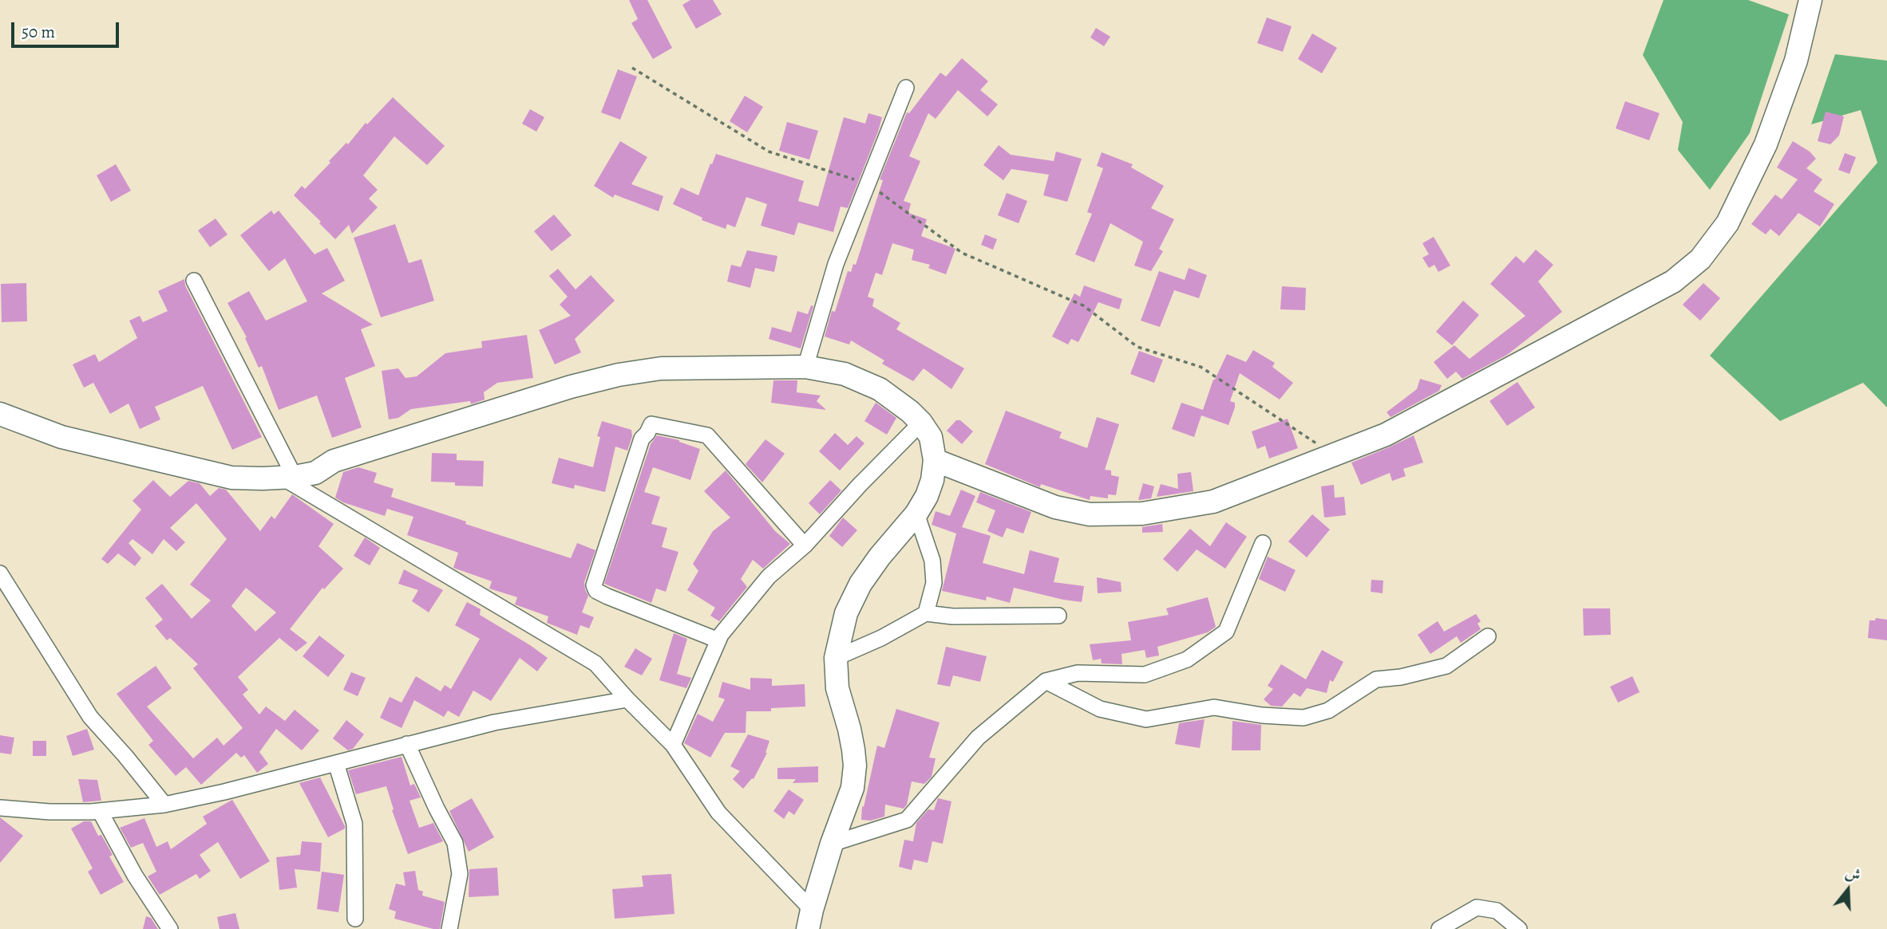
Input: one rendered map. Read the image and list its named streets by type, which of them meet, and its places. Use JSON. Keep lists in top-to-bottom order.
{
  "scale_bar": "50 m",
  "north": "top"
}
